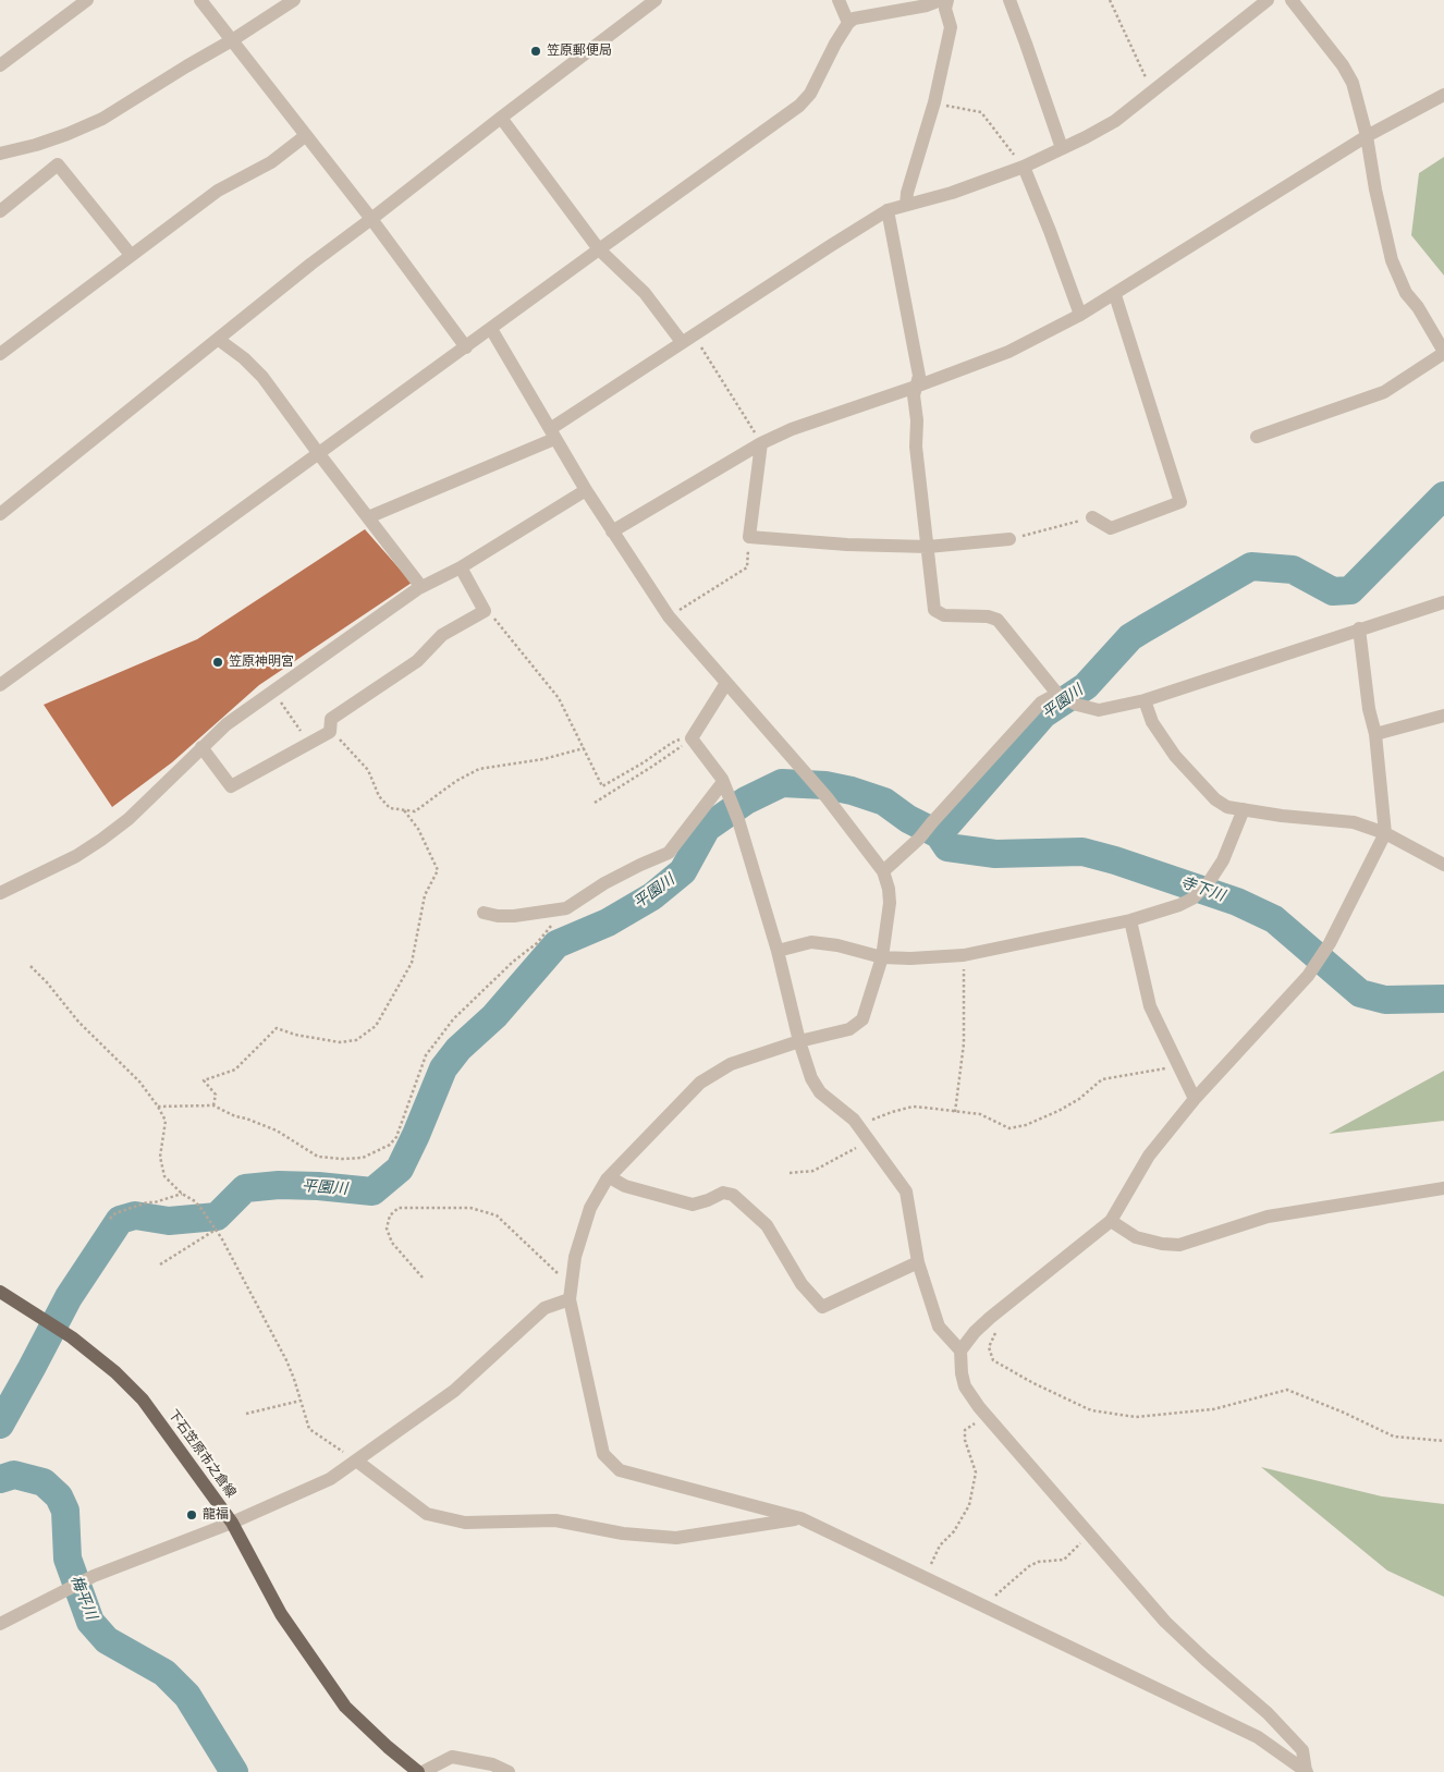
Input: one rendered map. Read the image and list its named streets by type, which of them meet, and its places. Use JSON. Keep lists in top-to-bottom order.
{
  "streets": {
    "main road": ["下石笠原市之倉線"]
  },
  "water": ["平園川", "寺下川", "梅平川"],
  "places": ["笠原郵便局", "笠原神明宮", "龍福"]
}
